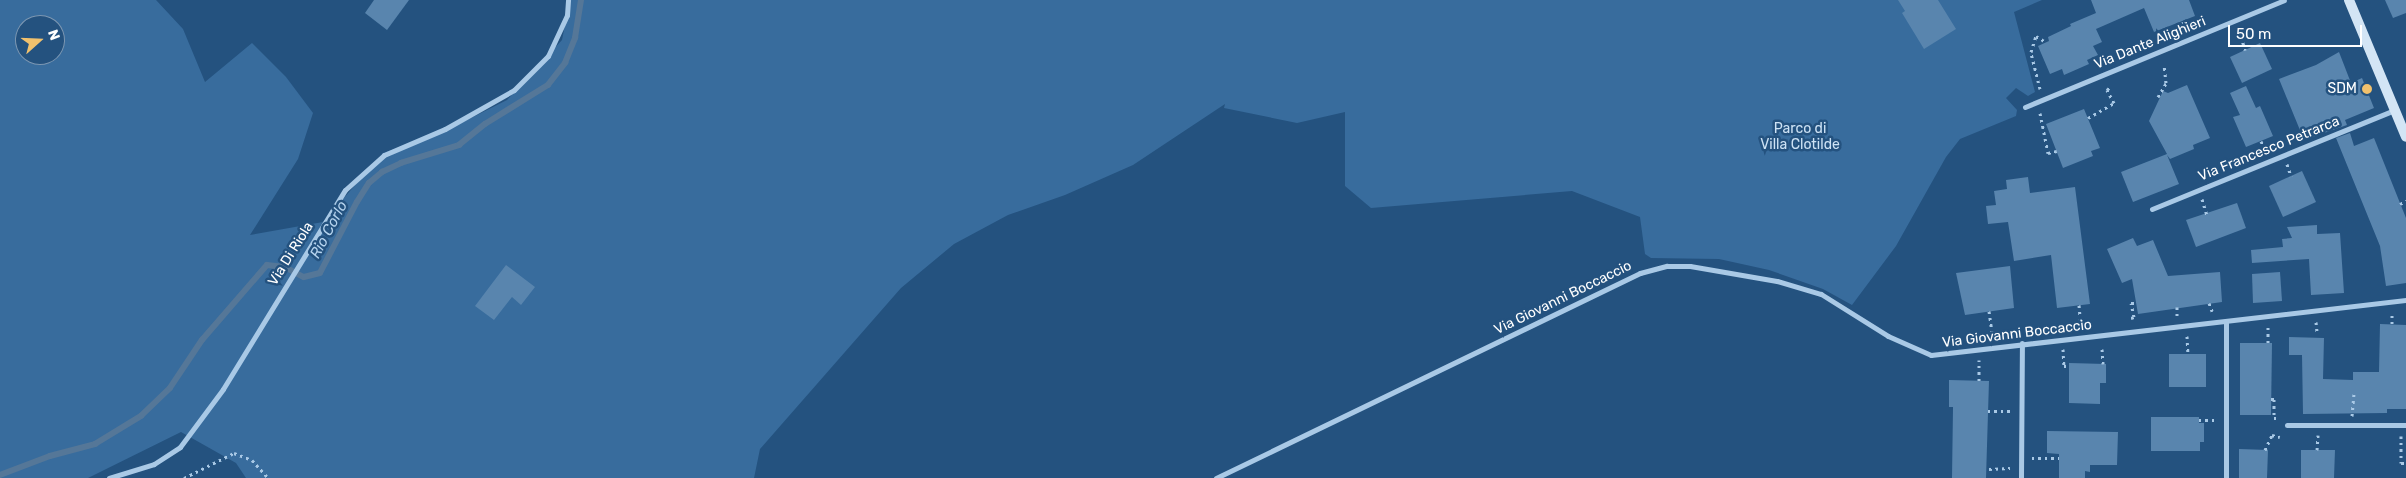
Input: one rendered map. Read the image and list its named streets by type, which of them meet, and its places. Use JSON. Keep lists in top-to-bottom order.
{
  "streets": {
    "street": [
      "Via Dante Alighieri",
      "Via Francesco Petrarca",
      "Via Di Riola",
      "Via Giovanni Boccaccio"
    ]
  },
  "water": ["Rio Corlo"],
  "parks": ["Parco di Villa Clotilde"],
  "places": ["SDM"],
  "scale_bar": "50 m",
  "north": "right"
}
